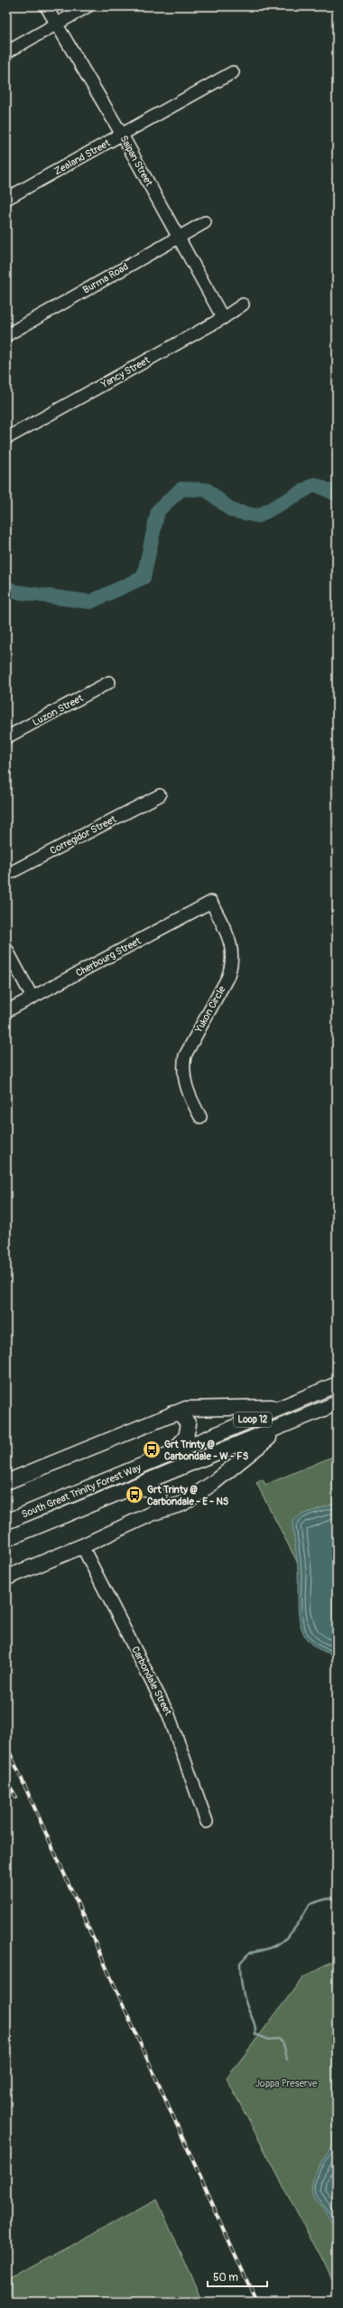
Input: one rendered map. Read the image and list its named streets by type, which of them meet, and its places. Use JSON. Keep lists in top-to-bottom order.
{
  "streets": {
    "main road": ["Loop 12", "South Great Trinity Forest Way"],
    "street": [
      "Zealand Street",
      "Saipan Street",
      "Burma Road",
      "Yancy Street",
      "Luzon Street",
      "Corregidor Street",
      "Cherbourg Street",
      "Yukon Circle",
      "Carbondale Street"
    ]
  },
  "crossings": [
    ["Zealand Street", "Saipan Street"],
    ["Saipan Street", "Burma Road"],
    ["Saipan Street", "Yancy Street"],
    ["Cherbourg Street", "Yukon Circle"]
  ],
  "parks": ["Joppa Preserve"],
  "places": {
    "bus stop": ["Grt Trinty @ Carbondale - W - FS", "Grt Trinty @ Carbondale - E - NS"]
  },
  "scale_bar": "50 m"
}
